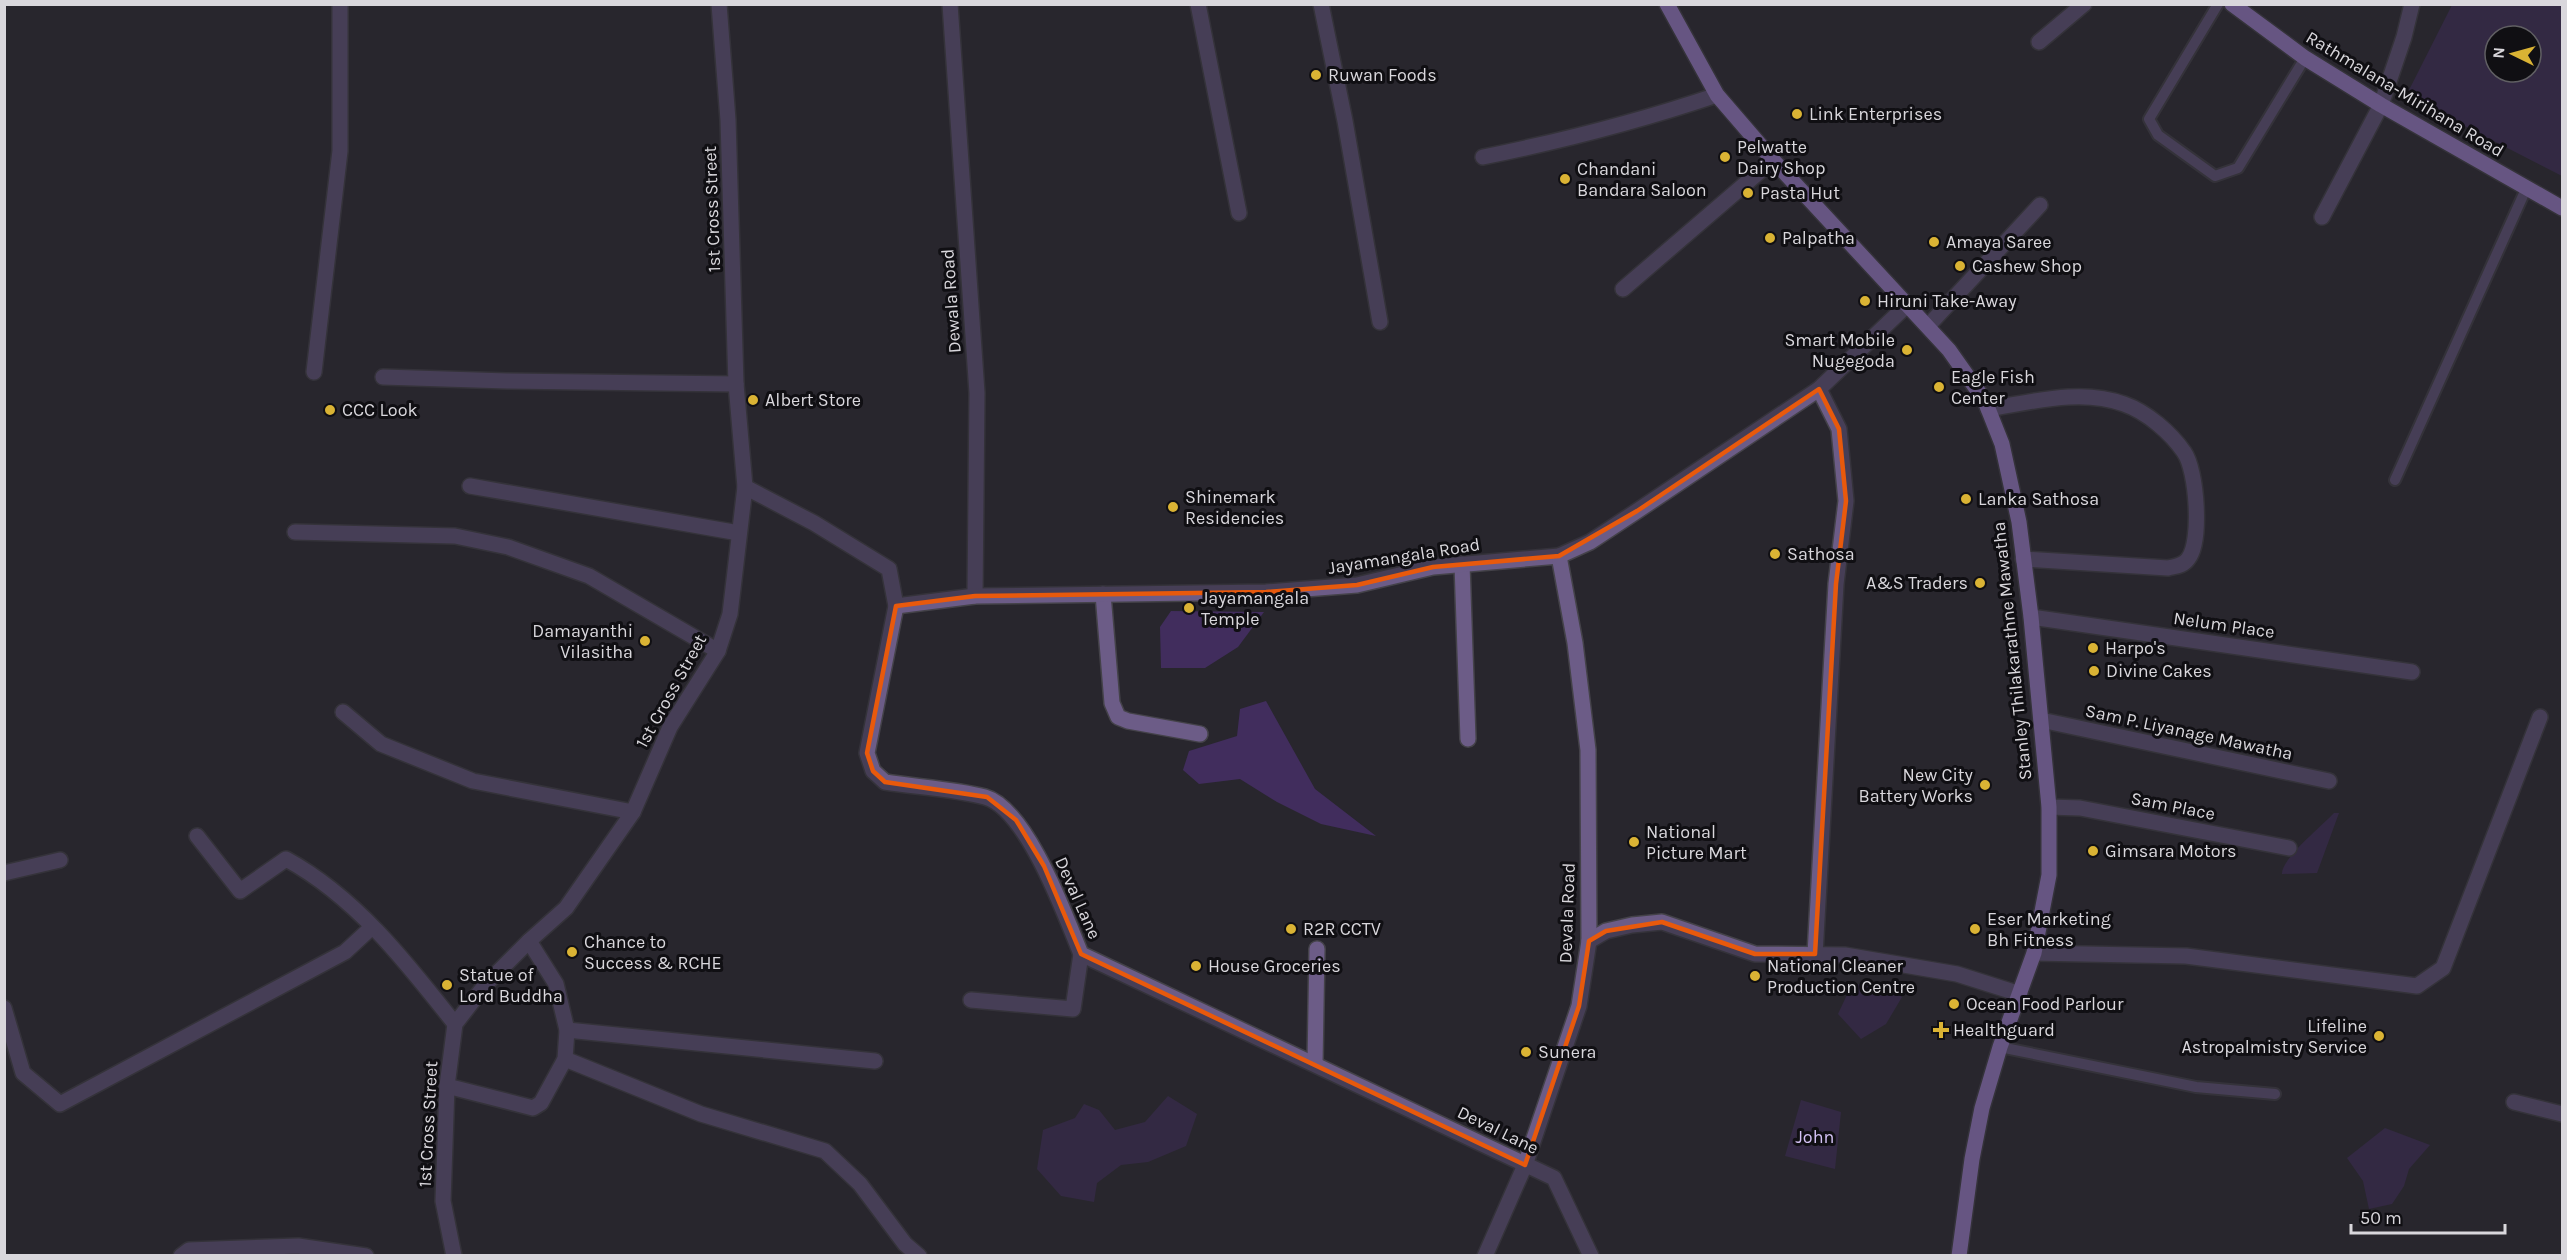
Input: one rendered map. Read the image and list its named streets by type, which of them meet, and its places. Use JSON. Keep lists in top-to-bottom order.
{
  "streets": {
    "main road": ["Rathmalana-Mirihana Road", "Stanley Thilakarathne Mawatha"],
    "street": [
      "1st Cross Street",
      "Dewala Road",
      "Jayamangala Road",
      "Nelum Place",
      "Sam P. Liyanage Mawatha",
      "Sam Place",
      "Deval Lane",
      "Devala Road"
    ]
  },
  "crossings": [
    ["1st Cross Street", "Deval Lane"],
    ["Dewala Road", "Jayamangala Road"],
    ["Jayamangala Road", "Stanley Thilakarathne Mawatha"],
    ["Jayamangala Road", "Deval Lane"],
    ["Jayamangala Road", "Devala Road"],
    ["Nelum Place", "Stanley Thilakarathne Mawatha"],
    ["Stanley Thilakarathne Mawatha", "Sam P. Liyanage Mawatha"],
    ["Stanley Thilakarathne Mawatha", "Sam Place"],
    ["Deval Lane", "Devala Road"]
  ],
  "parks": ["John"],
  "places": {
    "other": [
      "Ruwan Foods",
      "Link Enterprises",
      "Pelwatte Dairy Shop",
      "Chandani Bandara Saloon",
      "Pasta Hut",
      "Palpatha",
      "Amaya Saree",
      "Cashew Shop",
      "Hiruni Take-Away",
      "Smart Mobile Nugegoda",
      "Eagle Fish Center",
      "Albert Store",
      "CCC Look",
      "Lanka Sathosa",
      "Shinemark Residencies",
      "Sathosa",
      "A&S Traders",
      "Jayamangala Temple",
      "Damayanthi Vilasitha",
      "Harpo's",
      "Divine Cakes",
      "New City Battery Works",
      "National Picture Mart",
      "Gimsara Motors",
      "R2R CCTV",
      "Eser Marketing Bh Fitness",
      "Chance to Success & RCHE",
      "House Groceries",
      "National Cleaner Production Centre",
      "Statue of Lord Buddha",
      "Ocean Food Parlour",
      "Lifeline Astropalmistry Service",
      "Sunera"
    ],
    "health": ["Healthguard"]
  },
  "scale_bar": "50 m",
  "north": "left"
}
